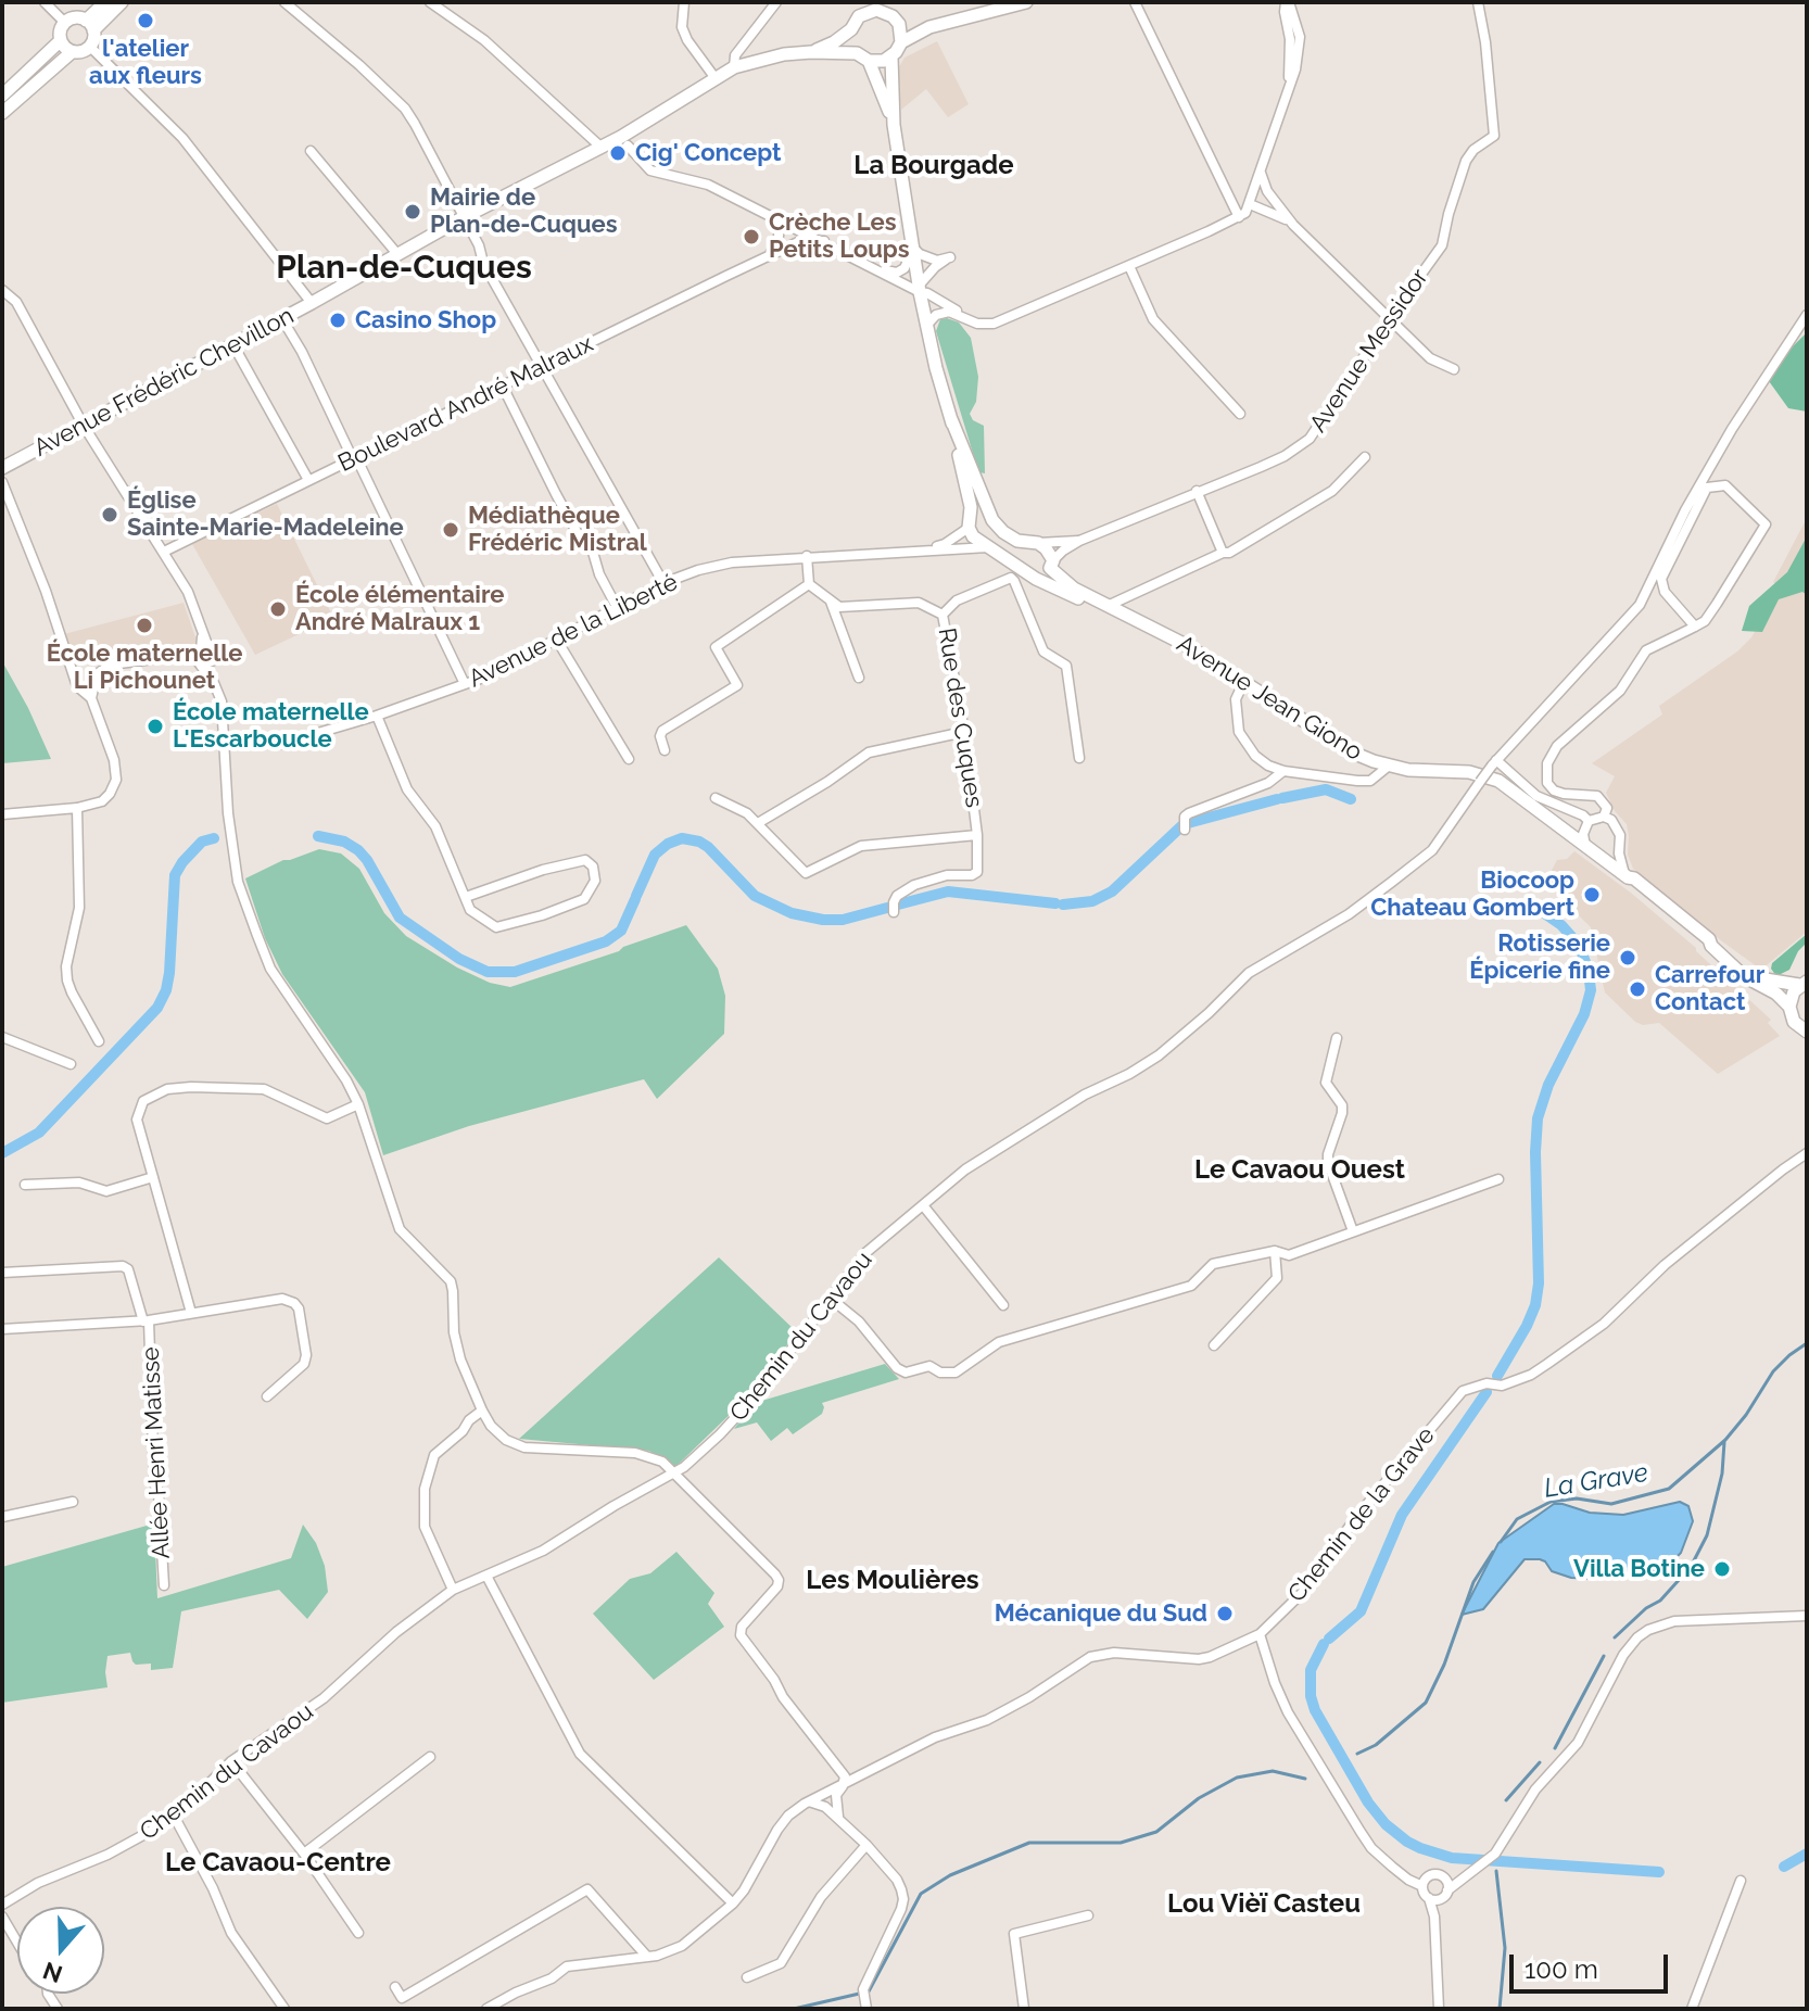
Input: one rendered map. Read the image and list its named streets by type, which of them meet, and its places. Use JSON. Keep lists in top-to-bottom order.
{
  "streets": {
    "street": [
      "Avenue Messidor",
      "Avenue Frédéric Chevillon",
      "Boulevard André Malraux",
      "Avenue de la Liberté",
      "Avenue Jean Giono",
      "Rue des Cuques",
      "Chemin du Cavaou",
      "Allée Henri Matisse",
      "Chemin de la Grave"
    ]
  },
  "crossings": [
    ["Avenue Messidor", "Avenue Jean Giono"],
    ["Avenue de la Liberté", "Avenue Jean Giono"],
    ["Avenue Jean Giono", "Chemin du Cavaou"]
  ],
  "districts": [
    "La Bourgade",
    "Plan-de-Cuques",
    "Le Cavaou Ouest",
    "Les Moulières",
    "Le Cavaou-Centre",
    "Lou Vièï Casteu"
  ],
  "water": ["La Grave"],
  "places": [
    "l'atelier aux fleurs",
    "Cig' Concept",
    "Mairie de Plan-de-Cuques",
    "Crèche Les Petits Loups",
    "Casino Shop",
    "Église Sainte-Marie-Madeleine",
    "Médiathèque Frédéric Mistral",
    "École élémentaire André Malraux 1",
    "École maternelle Li Pichounet",
    "École maternelle L'Escarboucle",
    "Biocoop Chateau Gombert",
    "Rotisserie Épicerie fine",
    "Carrefour Contact",
    "Villa Botine",
    "Mécanique du Sud"
  ],
  "scale_bar": "100 m",
  "north": "bottom"
}
